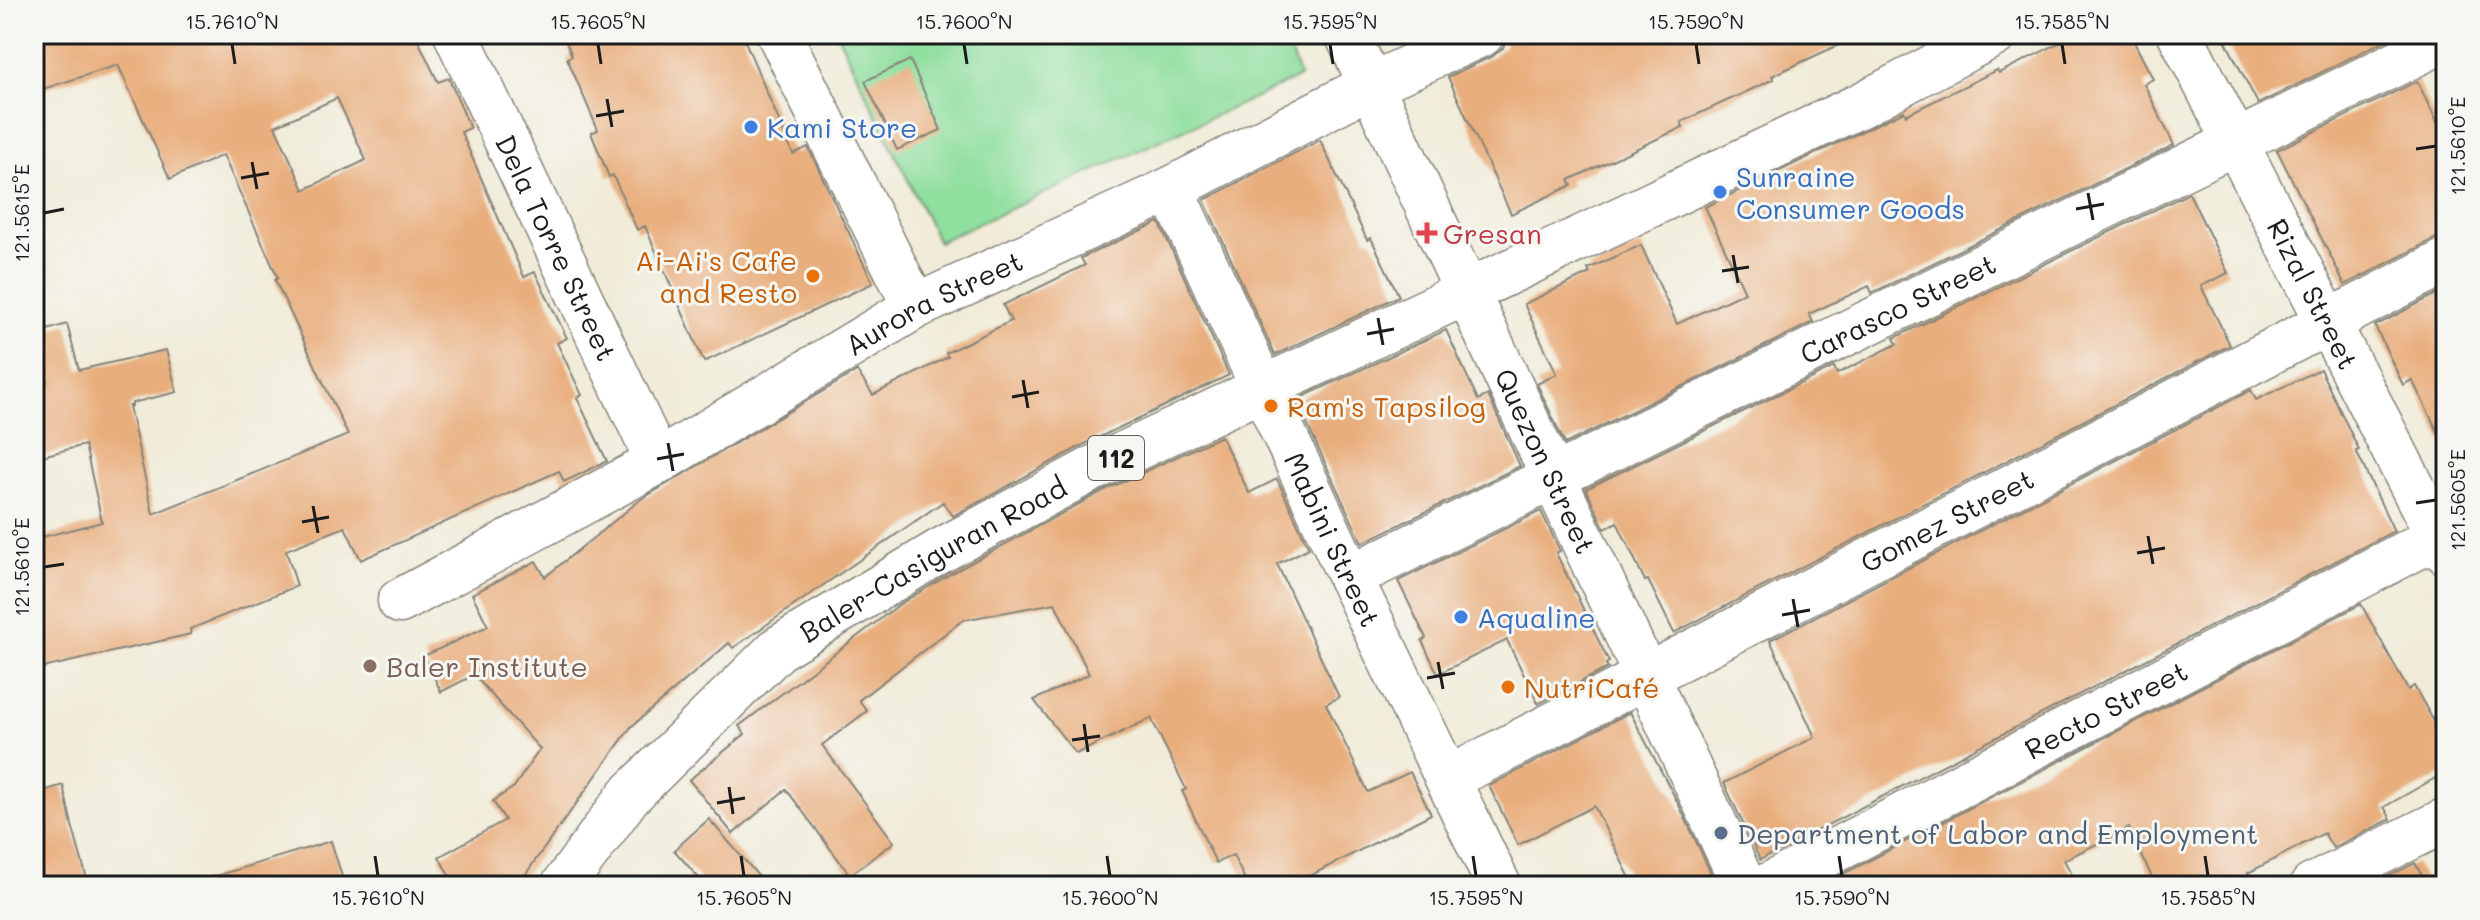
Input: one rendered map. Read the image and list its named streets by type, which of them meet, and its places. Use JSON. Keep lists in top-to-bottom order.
{
  "streets": {
    "street": [
      "Dela Torre Street",
      "Rizal Street",
      "Aurora Street",
      "Carasco Street",
      "112",
      "Quezon Street",
      "Gomez Street",
      "Mabini Street",
      "Baler-Casiguran Road",
      "Recto Street"
    ]
  },
  "crossings": [
    ["Dela Torre Street", "Aurora Street"],
    ["Rizal Street", "Carasco Street"],
    ["Rizal Street", "Gomez Street"],
    ["Rizal Street", "Recto Street"],
    ["Aurora Street", "Quezon Street"],
    ["Aurora Street", "Mabini Street"],
    ["Carasco Street", "Quezon Street"],
    ["Carasco Street", "Mabini Street"],
    ["Quezon Street", "Gomez Street"],
    ["Quezon Street", "Baler-Casiguran Road"],
    ["Gomez Street", "Mabini Street"],
    ["Mabini Street", "Baler-Casiguran Road"]
  ],
  "places": {
    "other": [
      "Kami Store",
      "Sunraine Consumer Goods",
      "Ai-Ai's Cafe and Resto",
      "Ram's Tapsilog",
      "Aqualine",
      "Baler Institute",
      "NutriCafé",
      "Department of Labor and Employment"
    ],
    "health": ["Gresan"]
  },
  "coordinates": [
    "15.7610°N",
    "15.7605°N",
    "15.7600°N",
    "15.7595°N",
    "15.7590°N",
    "15.7585°N",
    "121.5610°E",
    "121.5615°E",
    "121.5605°E"
  ]
}
